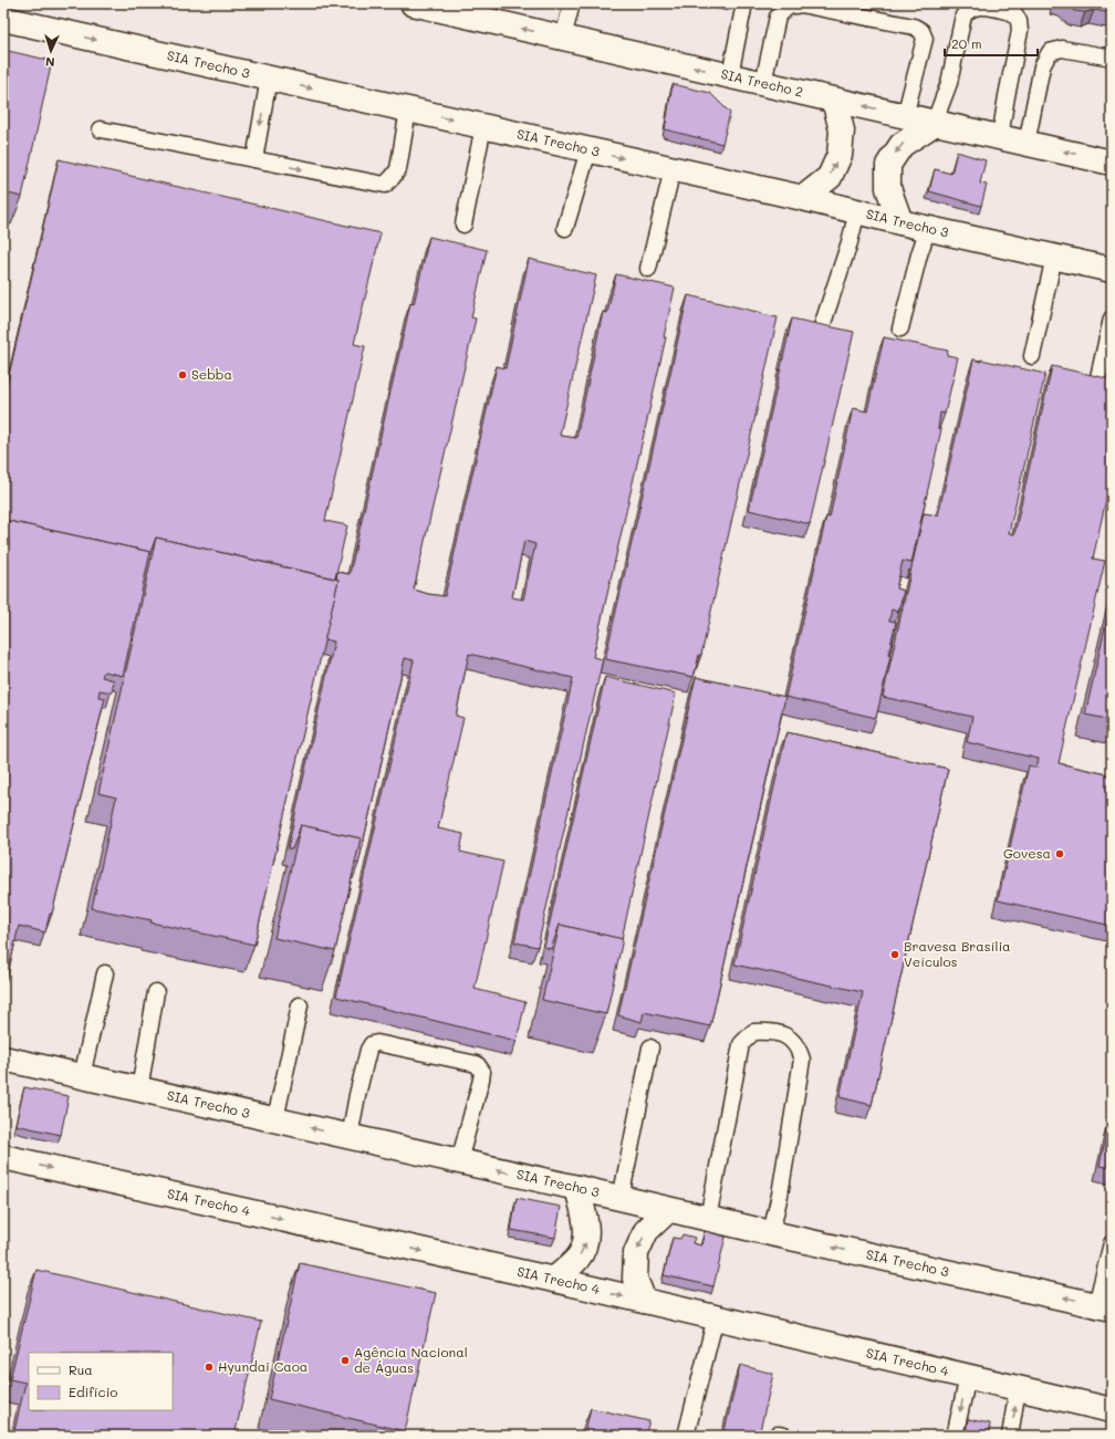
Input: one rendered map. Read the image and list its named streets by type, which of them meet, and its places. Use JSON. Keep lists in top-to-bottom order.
{
  "streets": {
    "main road": ["SIA Trecho 3", "SIA Trecho 2", "SIA Trecho 4"]
  },
  "one_way": ["SIA Trecho 2", "SIA Trecho 4"],
  "places": [
    "Sebba",
    "Govesa",
    "Bravesa Brasília Veículos",
    "Agência Nacional de Águas",
    "Hyundai Caoa"
  ],
  "legend": ["Rua", "Edifício"],
  "scale_bar": "20 m",
  "north": "bottom"
}
